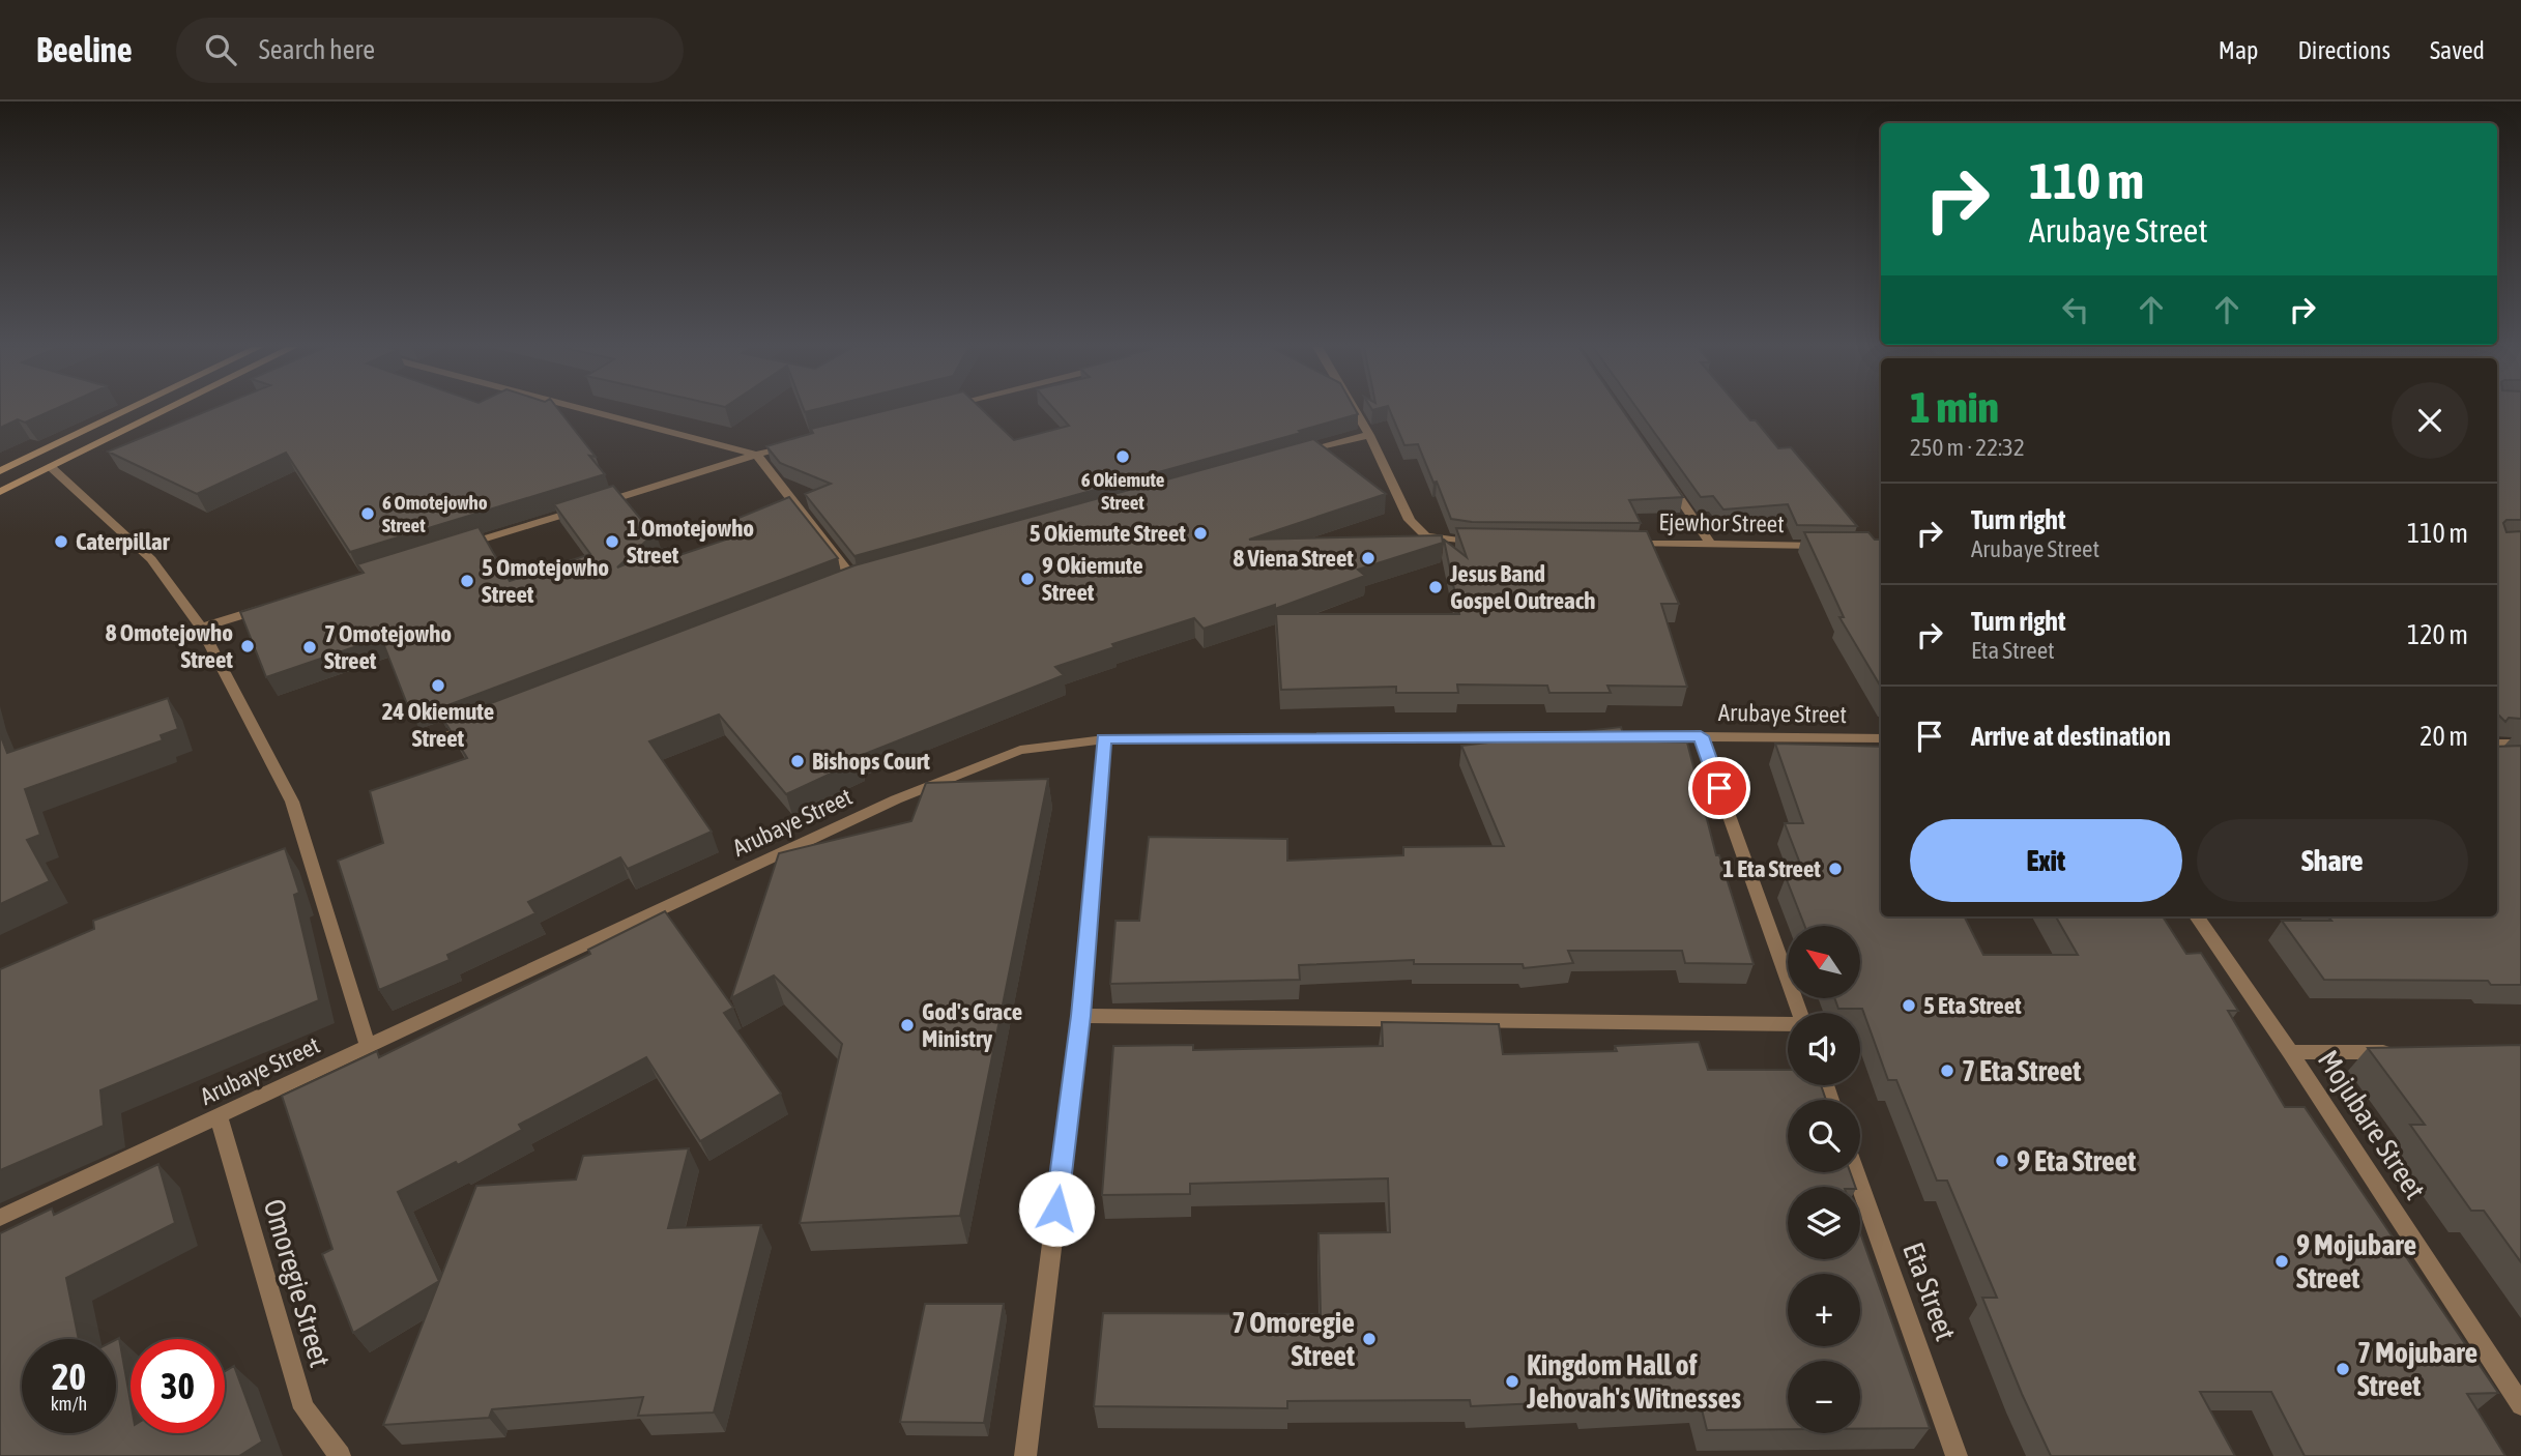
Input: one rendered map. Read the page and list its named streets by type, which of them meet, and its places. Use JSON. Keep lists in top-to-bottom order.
{
  "streets": {
    "street": [
      "Ejewhor Street",
      "Arubaye Street",
      "Mojubare Street",
      "Omoregie Street",
      "Eta Street"
    ]
  },
  "crossings": [
    ["Arubaye Street", "Omoregie Street"]
  ],
  "places": [
    "6 Okiemute Street",
    "6 Omotejowho Street",
    "5 Okiemute Street",
    "Caterpillar",
    "1 Omotejowho Street",
    "8 Viena Street",
    "9 Okiemute Street",
    "5 Omotejowho Street",
    "Jesus Band Gospel Outreach",
    "8 Omotejowho Street",
    "7 Omotejowho Street",
    "24 Okiemute Street",
    "Bishops Court",
    "1 Eta Street",
    "5 Eta Street",
    "God's Grace Ministry",
    "7 Eta Street",
    "9 Eta Street",
    "9 Mojubare Street",
    "7 Omoregie Street",
    "7 Mojubare Street",
    "Kingdom Hall of Jehovah's Witnesses"
  ],
  "north": "top left",
  "page": {
    "header": "Beeline",
    "search": "Search here",
    "nav": ["Map", "Directions", "Saved"],
    "turn": ["110 m", "Arubaye Street"],
    "heading": ["1 min", "250 m · 22:32"],
    "list": [
      {
        "name": "Turn right",
        "note": "Arubaye Street",
        "value": "110 m"
      },
      {
        "name": "Turn right",
        "note": "Eta Street",
        "value": "120 m"
      },
      {
        "name": "Arrive at destination",
        "value": "20 m"
      }
    ],
    "buttons": ["Exit", "Share"],
    "map_buttons": ["+", "−"],
    "speed": "20 km/h",
    "limit": "30"
  }
}
